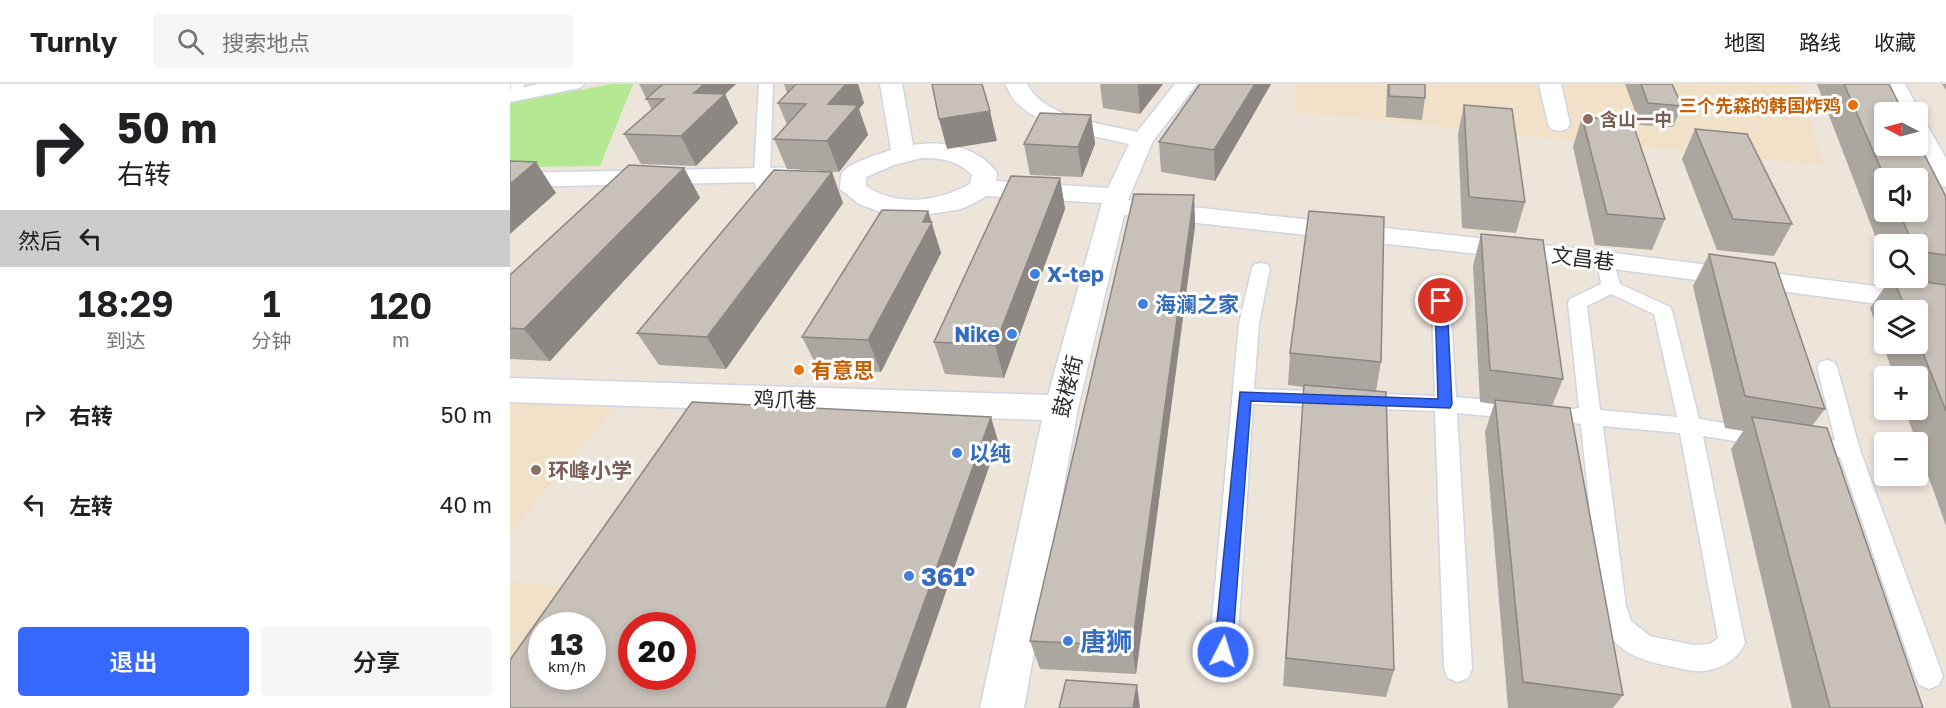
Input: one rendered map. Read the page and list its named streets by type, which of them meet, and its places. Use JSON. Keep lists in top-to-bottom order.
{
  "streets": {
    "street": ["文昌巷", "鼓楼街", "鸡爪巷"]
  },
  "crossings": [
    ["文昌巷", "鼓楼街"],
    ["鼓楼街", "鸡爪巷"]
  ],
  "places": [
    "三个先森的韩国炸鸡",
    "含山一中",
    "X-tep",
    "海澜之家",
    "Nike",
    "有意思",
    "以纯",
    "环峰小学",
    "361°",
    "唐狮"
  ],
  "north": "left",
  "page": {
    "header": "Turnly",
    "search": "搜索地点",
    "nav": ["地图", "路线", "收藏"],
    "turn": ["50 m", "右转"],
    "map_buttons": ["+", "−"],
    "then": "然后",
    "eta": [
      "18:29",
      "到达",
      "1",
      "分钟",
      "120",
      "m"
    ],
    "list": [
      {
        "name": "右转",
        "value": "50 m"
      },
      {
        "name": "左转",
        "value": "40 m"
      }
    ],
    "speed": "13 km/h",
    "limit": "20",
    "buttons": ["退出", "分享"]
  }
}
